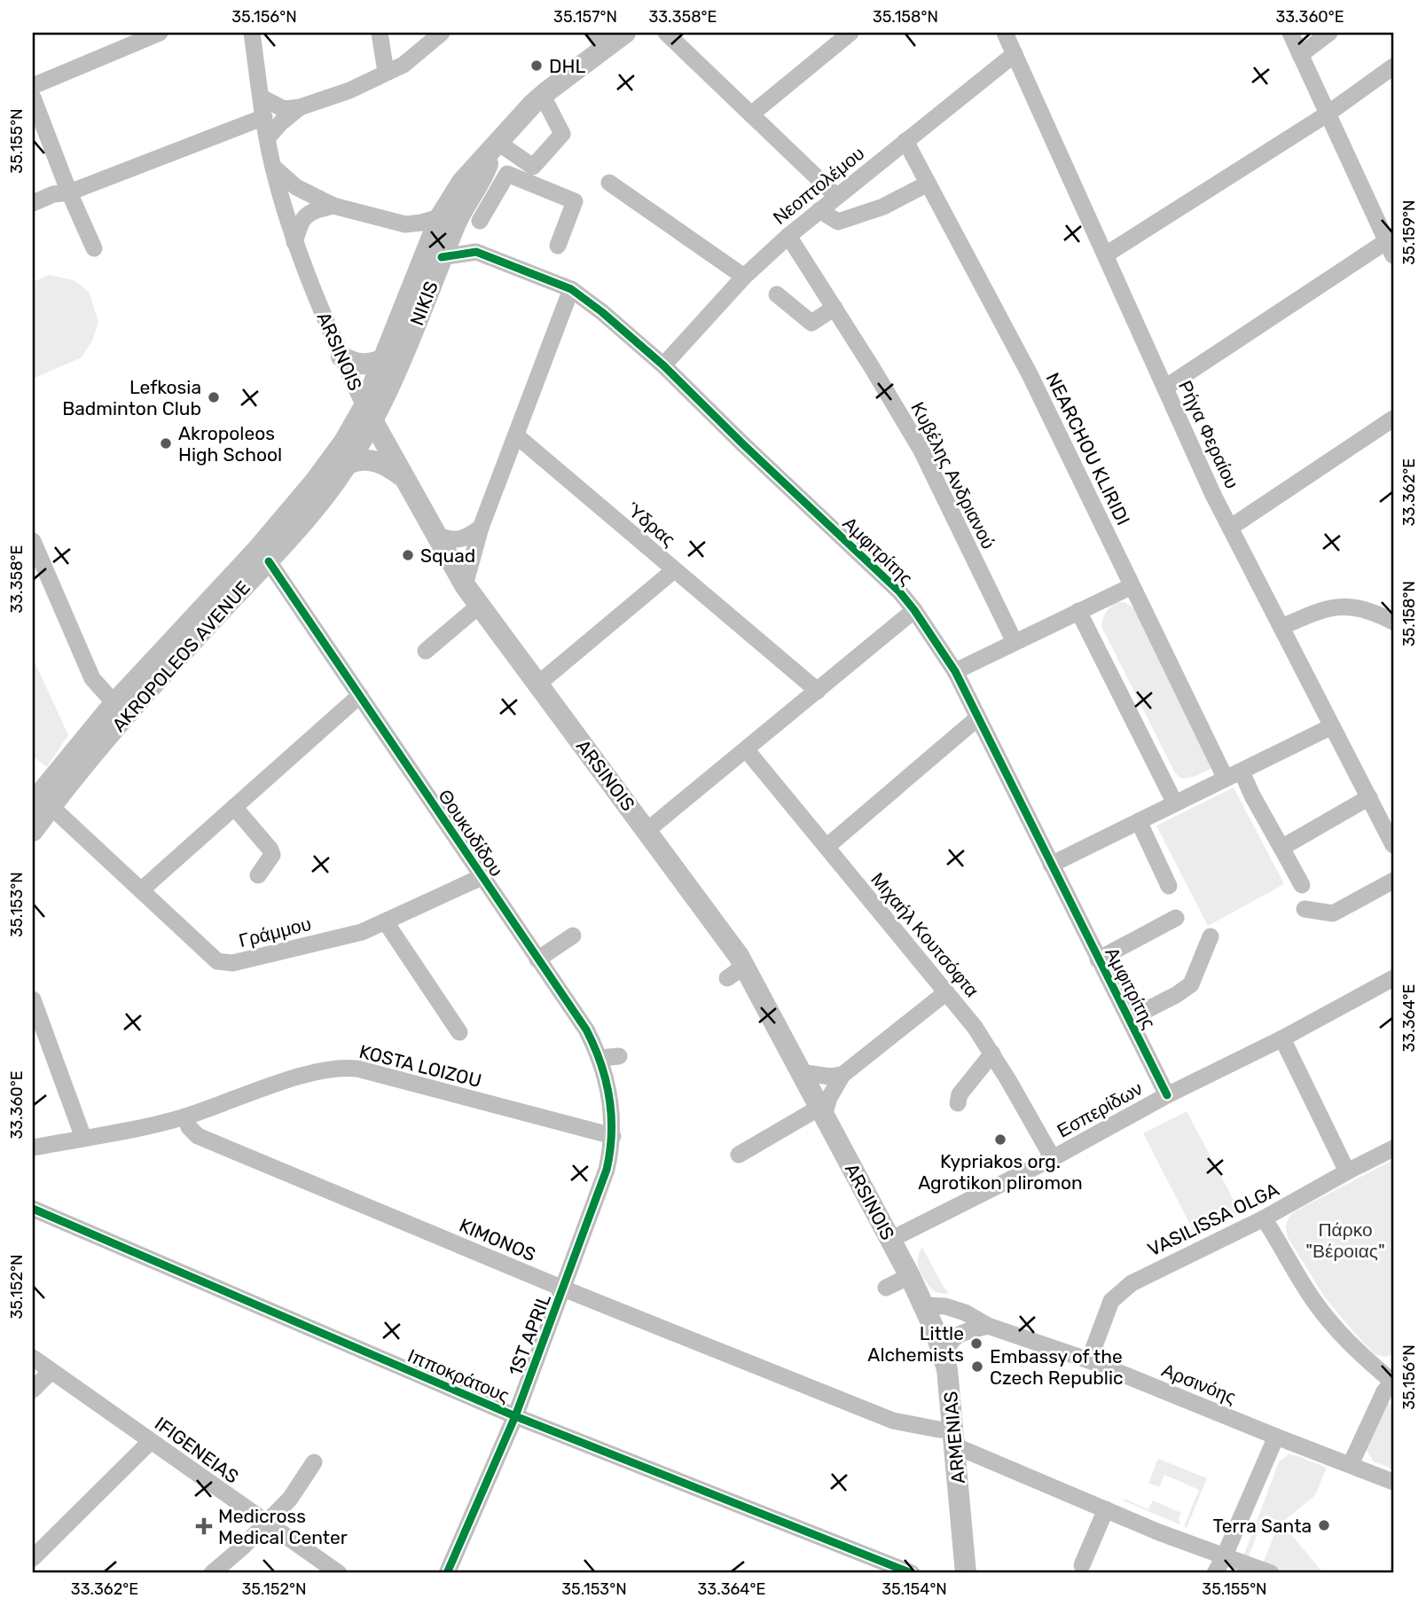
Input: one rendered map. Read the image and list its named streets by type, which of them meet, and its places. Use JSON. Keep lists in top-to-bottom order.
{
  "streets": {
    "main road": [
      "NIKIS",
      "ARSINOIS",
      "AKROPOLEOS AVENUE",
      "ARMENIAS"
    ],
    "street": [
      "Νεοπτολέμου",
      "Ρήγα Φεραίου",
      "NEARCHOU KLIRIDI",
      "Κυβέλης Ανδριανού",
      "Ύδρας",
      "Αμφιτρίτης",
      "Θουκυδίδου",
      "Γράμμου",
      "Μιχαήλ Κουτσόφτα",
      "KOSTA LOIZOU",
      "Εσπερίδων",
      "VASILISSA OLGA",
      "KIMONOS",
      "1ST APRIL",
      "Ιπποκράτους",
      "Αρσινόης",
      "IFIGENEIAS"
    ]
  },
  "crossings": [
    ["Νεοπτολέμου", "Ρήγα Φεραίου"],
    ["Νεοπτολέμου", "NEARCHOU KLIRIDI"],
    ["Νεοπτολέμου", "Κυβέλης Ανδριανού"],
    ["Νεοπτολέμου", "Αμφιτρίτης"],
    ["NIKIS", "ARSINOIS"],
    ["NIKIS", "AKROPOLEOS AVENUE"],
    ["ARSINOIS", "AKROPOLEOS AVENUE"],
    ["ARSINOIS", "Εσπερίδων"],
    ["ARSINOIS", "Αρσινόης"],
    ["ARSINOIS", "ARMENIAS"],
    ["Αμφιτρίτης", "Εσπερίδων"],
    ["AKROPOLEOS AVENUE", "Θουκυδίδου"],
    ["AKROPOLEOS AVENUE", "Γράμμου"],
    ["Θουκυδίδου", "Γράμμου"],
    ["Θουκυδίδου", "KOSTA LOIZOU"],
    ["Θουκυδίδου", "1ST APRIL"],
    ["Μιχαήλ Κουτσόφτα", "Εσπερίδων"],
    ["KOSTA LOIZOU", "KIMONOS"],
    ["KOSTA LOIZOU", "1ST APRIL"],
    ["VASILISSA OLGA", "Αρσινόης"],
    ["KIMONOS", "1ST APRIL"],
    ["KIMONOS", "ARMENIAS"],
    ["1ST APRIL", "Ιπποκράτους"],
    ["Αρσινόης", "ARMENIAS"]
  ],
  "parks": ["Πάρκο \"Βέροιας\""],
  "places": {
    "other": [
      "DHL",
      "Lefkosia Badminton Club",
      "Akropoleos High School",
      "Squad",
      "Kypriakos org. Agrotikon pliromon",
      "Little Alchemists",
      "Embassy of the Czech Republic",
      "Terra Santa"
    ],
    "health": ["Medicross Medical Center"]
  },
  "coordinates": [
    "35.156°N",
    "35.157°N",
    "33.358°E",
    "35.158°N",
    "33.360°E",
    "35.155°N",
    "35.159°N",
    "33.362°E",
    "35.153°N",
    "33.364°E",
    "35.152°N",
    "35.154°N"
  ]
}
